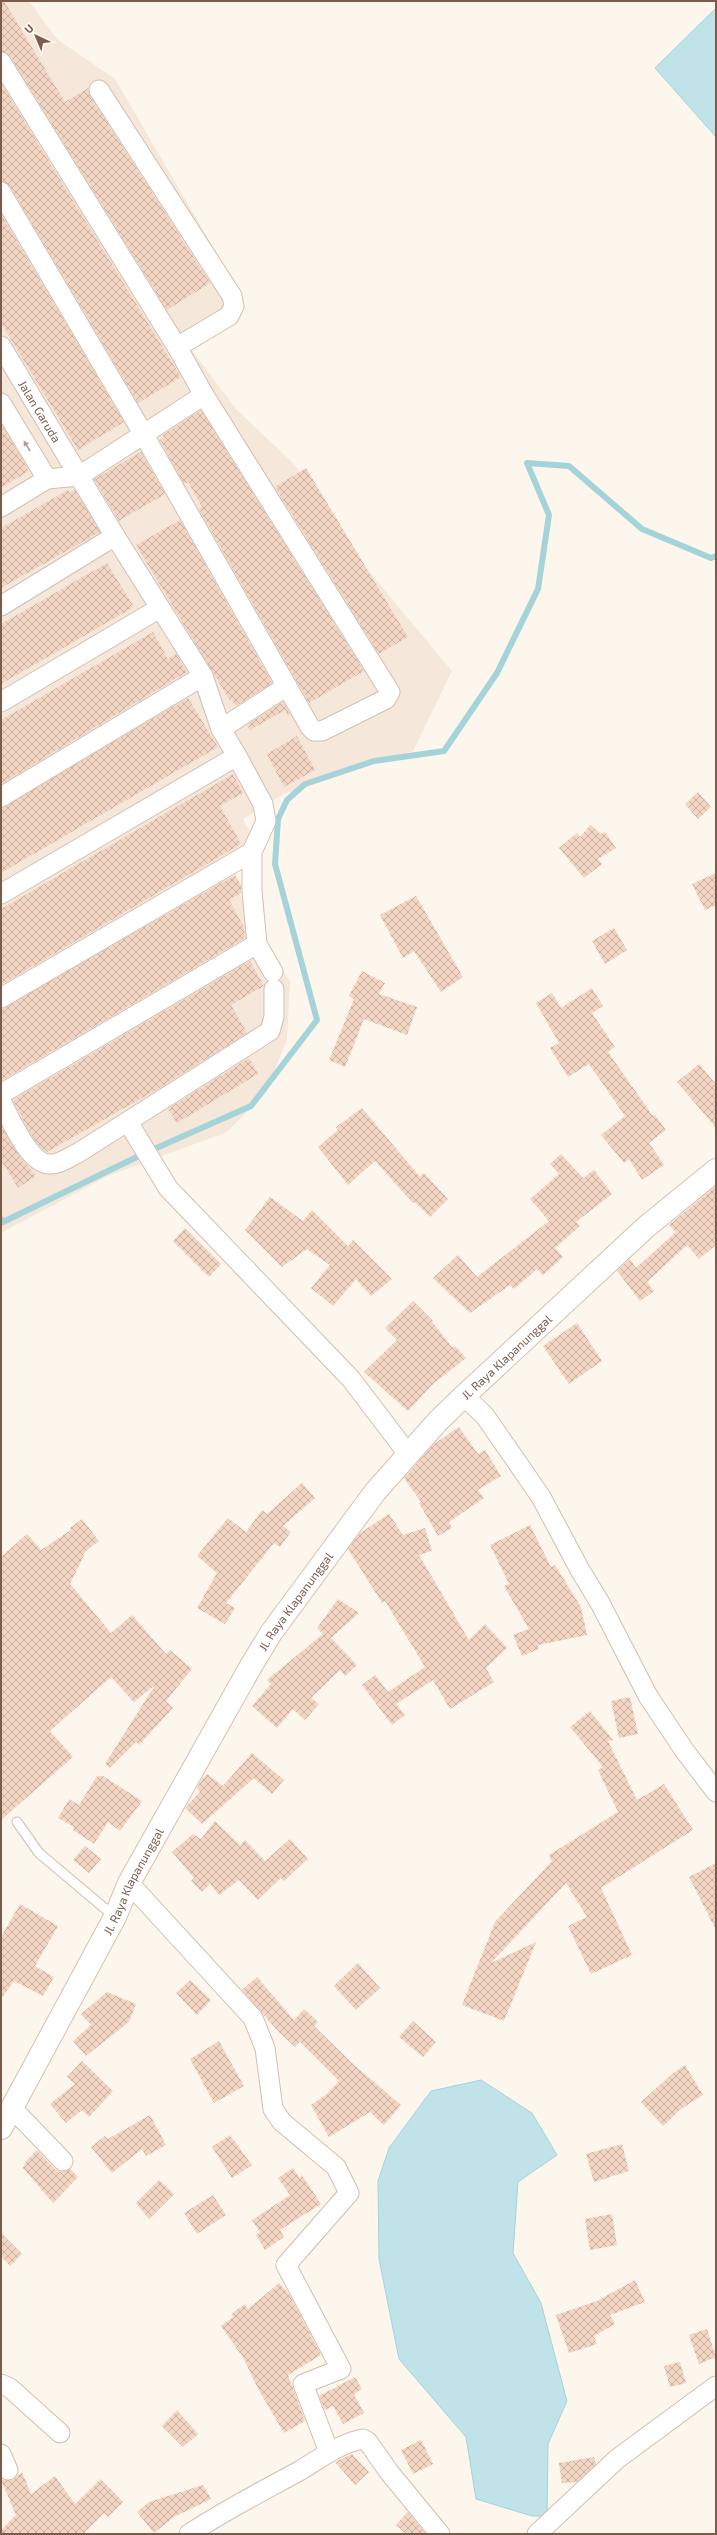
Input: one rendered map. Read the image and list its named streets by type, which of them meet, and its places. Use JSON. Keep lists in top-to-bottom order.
{
  "streets": {
    "street": ["Jalan Garuda", "Jl. Raya Klapanunggal"]
  },
  "north": "top left"
}
